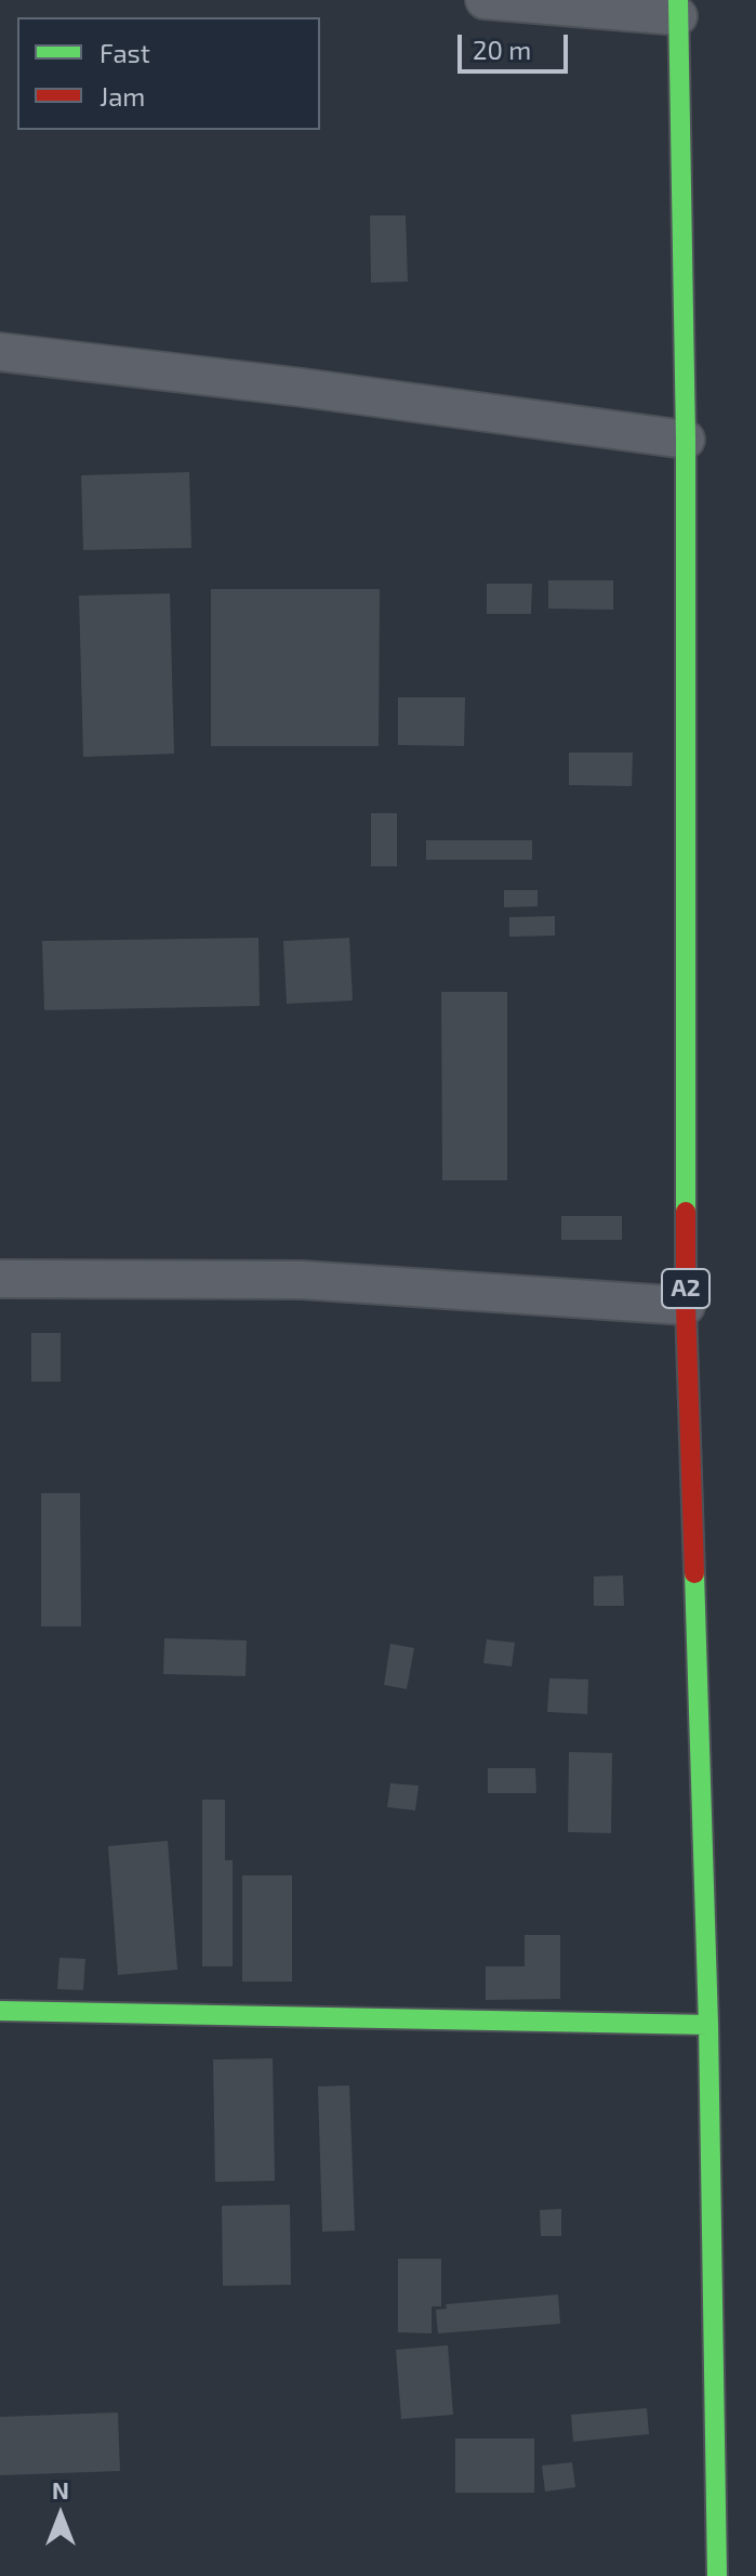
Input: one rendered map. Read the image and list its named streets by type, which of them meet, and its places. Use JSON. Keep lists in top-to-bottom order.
{
  "streets": {
    "main road": ["A2"]
  },
  "legend": ["Fast", "Jam"],
  "scale_bar": "20 m",
  "north": "top"
}
